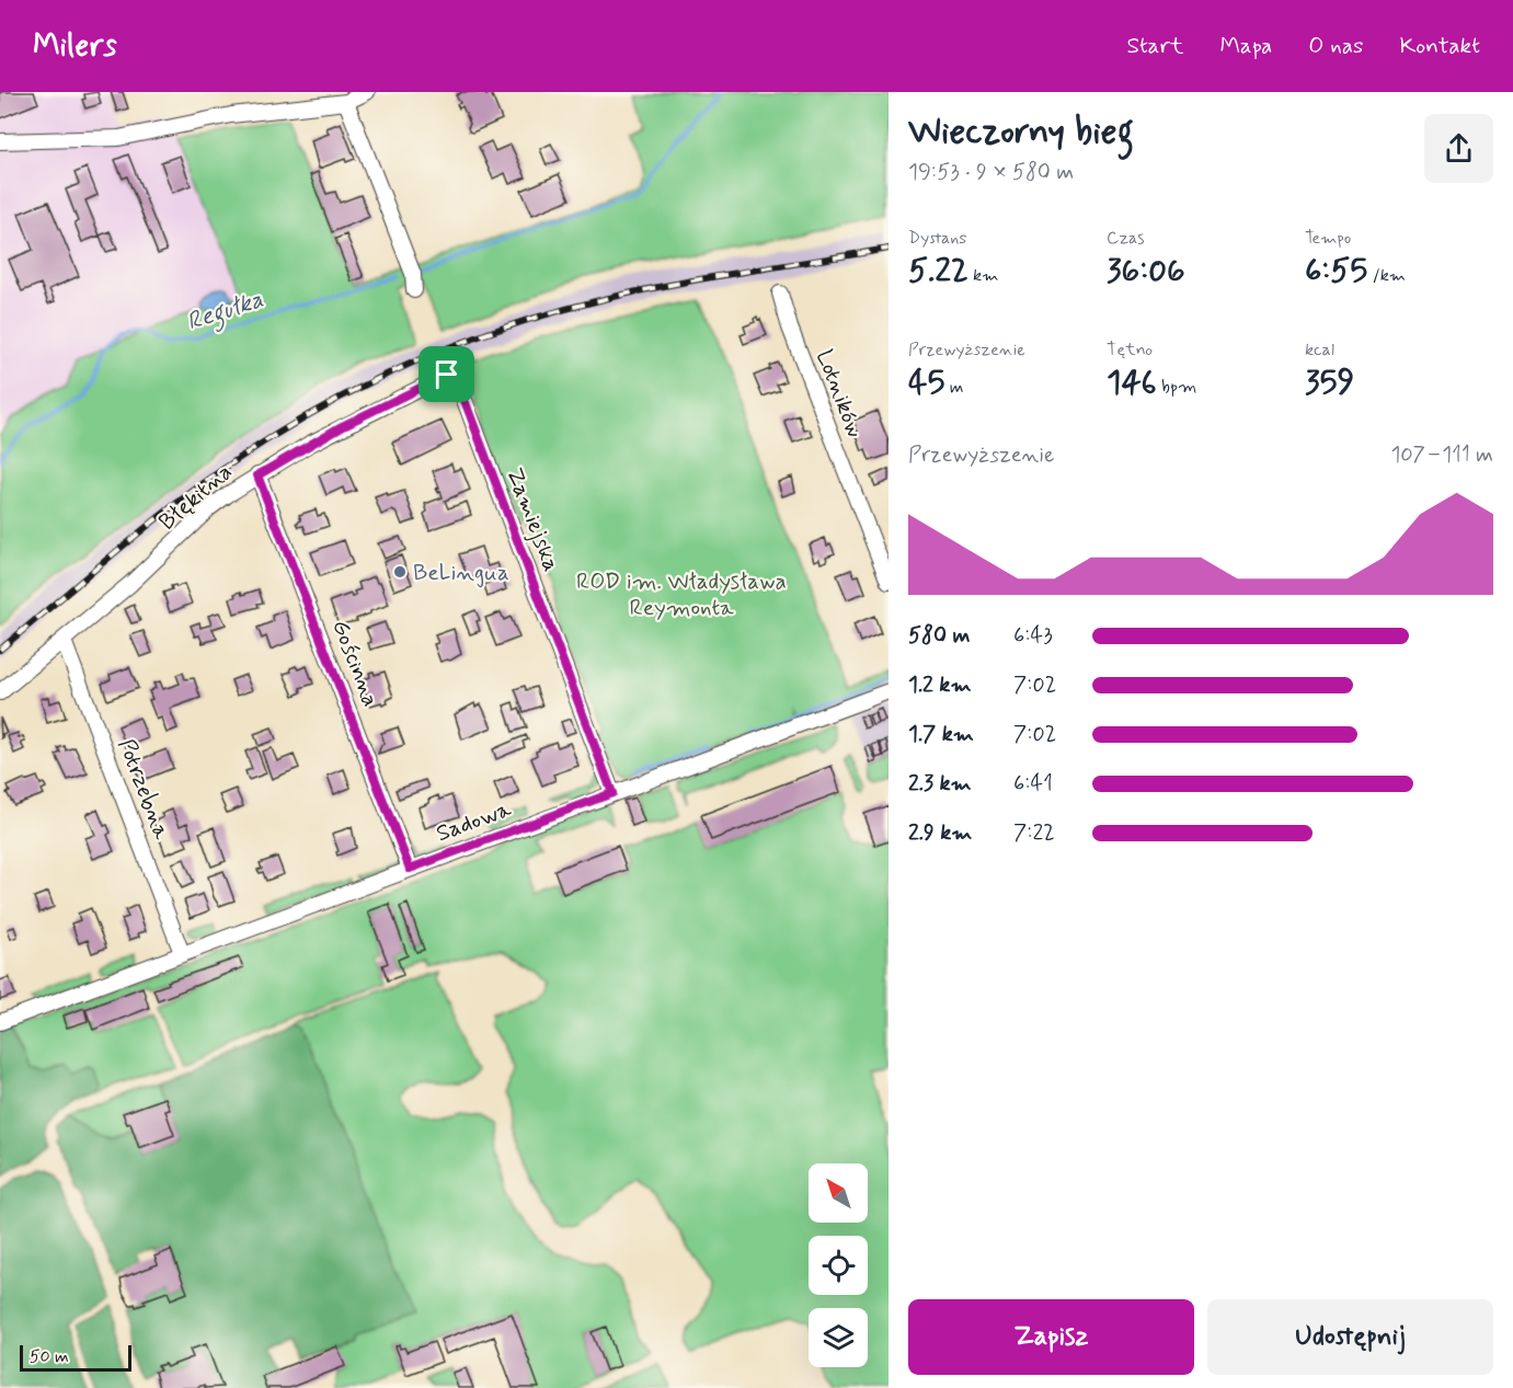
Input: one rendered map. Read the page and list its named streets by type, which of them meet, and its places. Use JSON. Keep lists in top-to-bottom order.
{
  "streets": {
    "street": [
      "Lotników",
      "Błękitna",
      "Zamiejska",
      "Gościnna",
      "Potrzebna",
      "Sadowa"
    ]
  },
  "crossings": [
    ["Błękitna", "Zamiejska"],
    ["Błękitna", "Gościnna"],
    ["Błękitna", "Potrzebna"],
    ["Zamiejska", "Sadowa"],
    ["Gościnna", "Sadowa"],
    ["Potrzebna", "Sadowa"]
  ],
  "water": ["Regułka"],
  "parks": ["ROD im. Władysława Reymonta"],
  "places": ["BeLingua"],
  "scale_bar": "50 m",
  "north": "top left",
  "page": {
    "header": "Milers",
    "nav": [
      "Start",
      "Mapa",
      "O nas",
      "Kontakt"
    ],
    "heading": ["Wieczorny bieg", "19:53 · 9 × 580 m"],
    "stats": [
      ["Dystans", "5.22 km"],
      ["Czas", "36:06"],
      ["Tempo", "6:55 /km"],
      ["Przewyższenie", "45 m"],
      ["Tętno", "146 bpm"],
      ["kcal", "359"]
    ],
    "chart": ["Przewyższenie", "107–111 m"],
    "list": [
      {
        "name": "580 m",
        "note": "6:43"
      },
      {
        "name": "1.2 km",
        "note": "7:02"
      },
      {
        "name": "1.7 km",
        "note": "7:02"
      },
      {
        "name": "2.3 km",
        "note": "6:41"
      },
      {
        "name": "2.9 km",
        "note": "7:22"
      }
    ],
    "buttons": ["Zapisz", "Udostępnij"],
    "scale": "50 m"
  }
}
